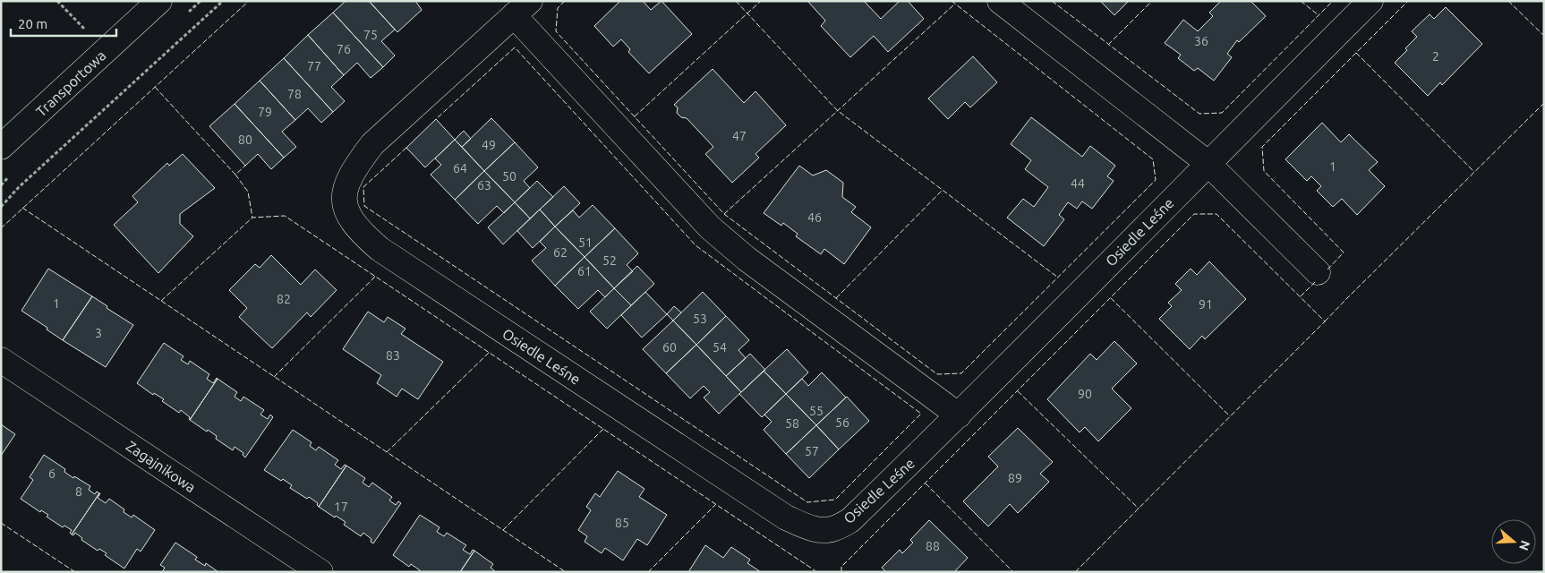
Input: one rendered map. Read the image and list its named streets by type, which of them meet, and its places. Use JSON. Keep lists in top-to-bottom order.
{
  "streets": {
    "street": ["Transportowa", "Osiedle Leśne", "Zagajnikowa"]
  },
  "house_numbers": [
    "75",
    "36",
    "76",
    "2",
    "77",
    "78",
    "79",
    "47",
    "80",
    "49",
    "1",
    "64",
    "50",
    "44",
    "63",
    "46",
    "51",
    "62",
    "52",
    "61",
    "82",
    "1",
    "91",
    "53",
    "3",
    "60",
    "54",
    "83",
    "90",
    "55",
    "56",
    "58",
    "57",
    "6",
    "89",
    "8",
    "17",
    "85",
    "88"
  ],
  "scale_bar": "20 m",
  "north": "right"
}
